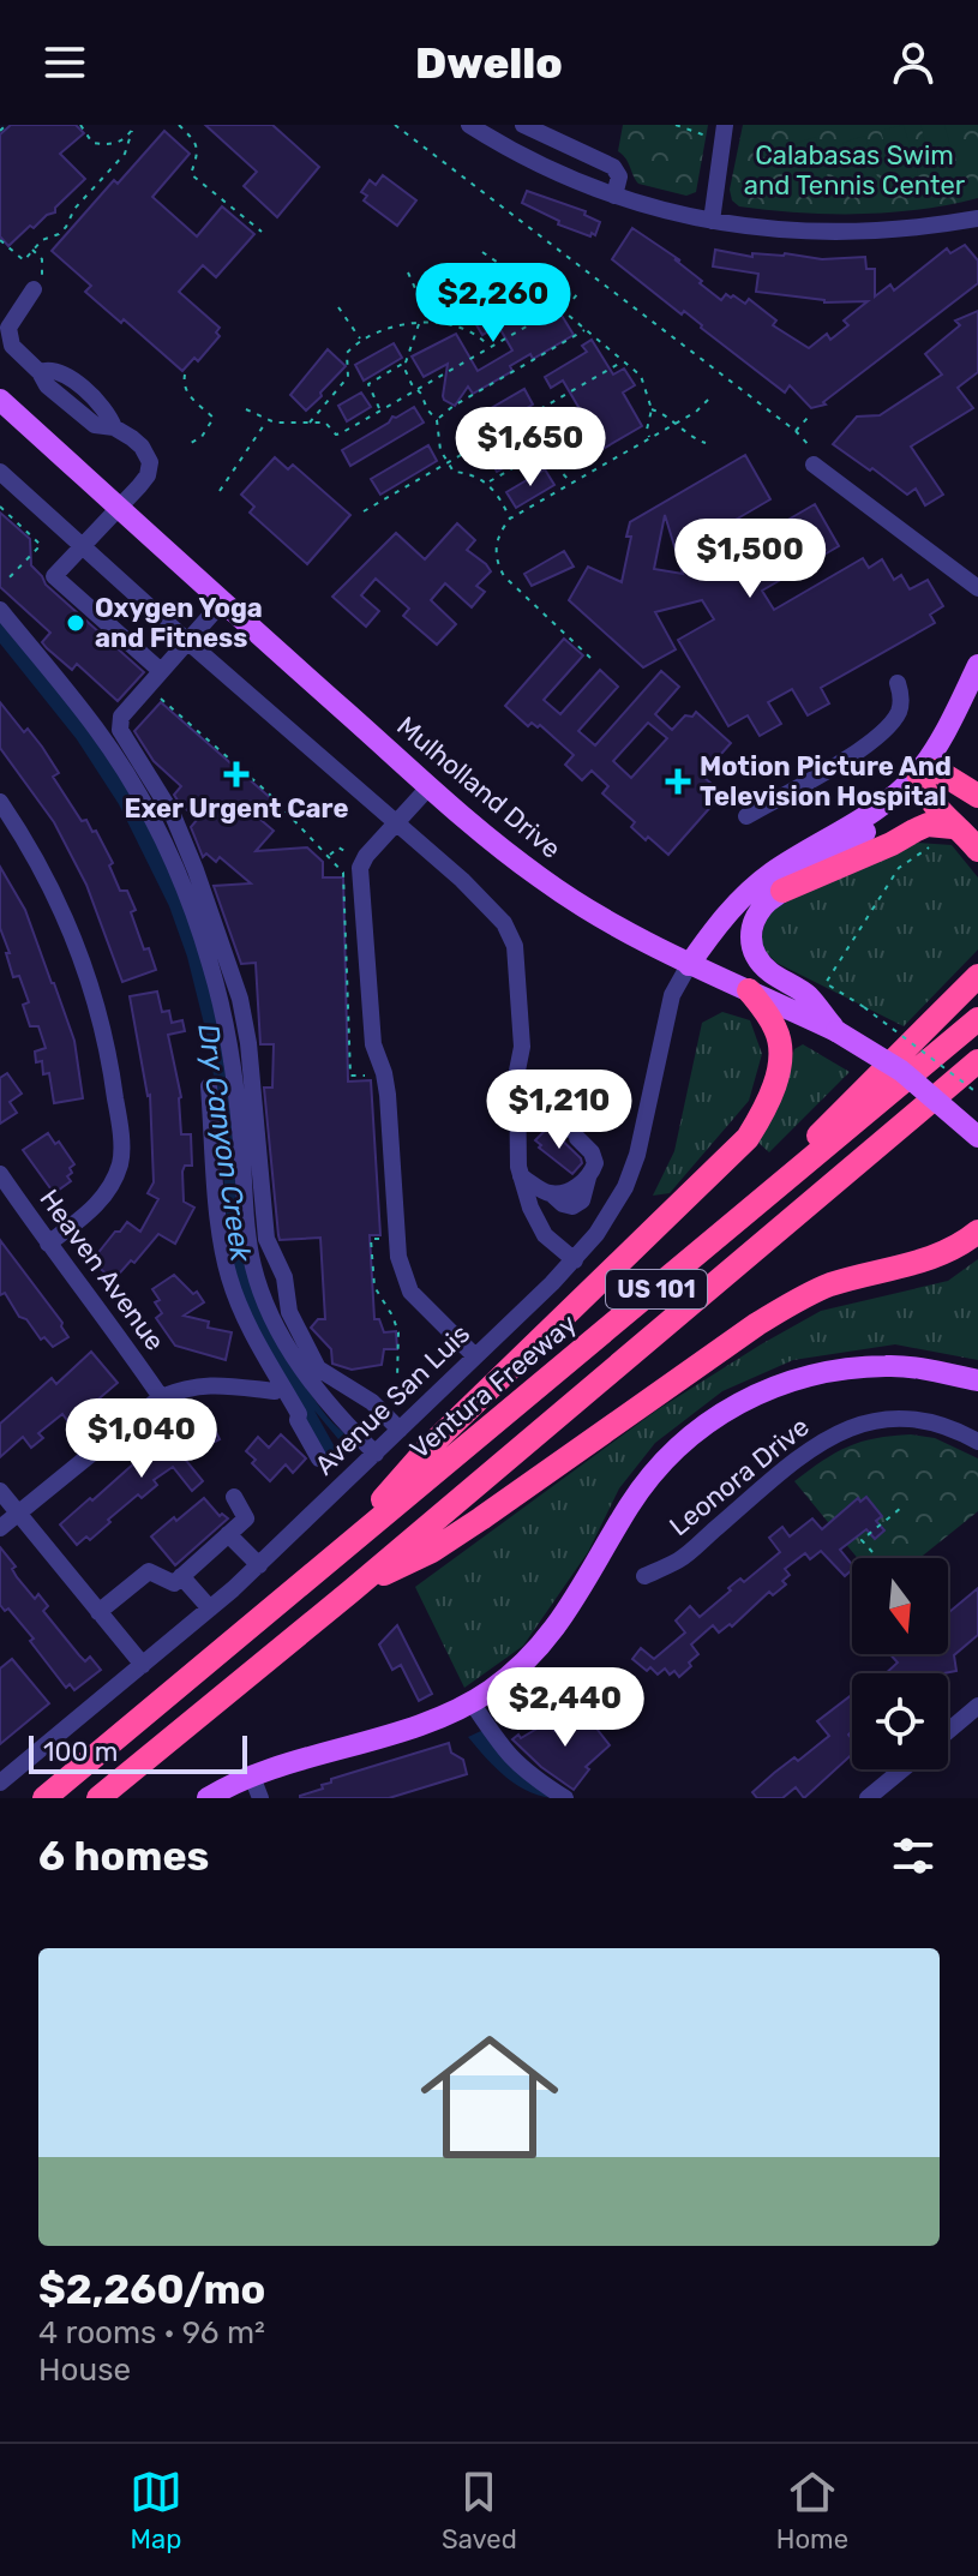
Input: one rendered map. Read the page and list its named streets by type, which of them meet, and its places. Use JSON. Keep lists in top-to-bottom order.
{
  "streets": {
    "highway": ["US 101", "Ventura Freeway"],
    "main road": ["Mulholland Drive"],
    "street": ["Heaven Avenue", "Avenue San Luis", "Leonora Drive"]
  },
  "crossings": [
    ["Mulholland Drive", "Avenue San Luis"]
  ],
  "water": ["Dry Canyon Creek"],
  "parks": ["Calabasas Swim and Tennis Center"],
  "places": {
    "other": ["Oxygen Yoga and Fitness"],
    "health": ["Exer Urgent Care", "Motion Picture And Television Hospital"]
  },
  "scale_bar": "100 m",
  "north": "bottom",
  "page": {
    "header": "Dwello",
    "price": [
      "$2,260",
      "$1,650",
      "$1,500",
      "$1,210",
      "$1,040",
      "$2,440"
    ],
    "scale": "100 m",
    "heading": "6 homes",
    "list": [
      {
        "name": "$2,260/mo",
        "note": "4 rooms · 96 m² · House"
      }
    ],
    "tabs": ["Map", "Saved", "Home"]
  }
}
